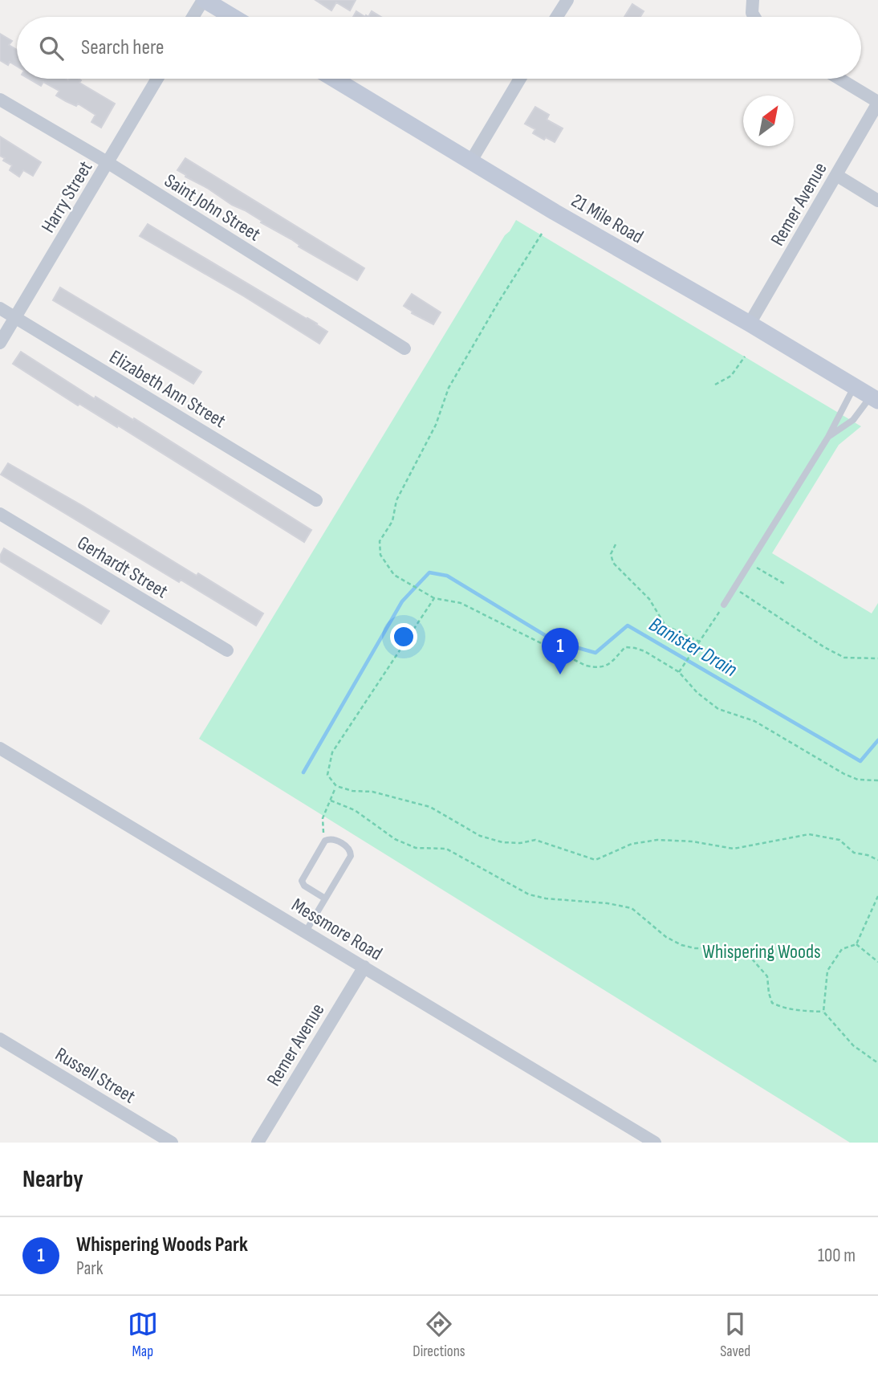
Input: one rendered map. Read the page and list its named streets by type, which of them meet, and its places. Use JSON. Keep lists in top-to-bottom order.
{
  "streets": {
    "street": [
      "Harry Street",
      "Remer Avenue",
      "Saint John Street",
      "21 Mile Road",
      "Elizabeth Ann Street",
      "Gerhardt Street",
      "Messmore Road",
      "Russell Street"
    ]
  },
  "crossings": [
    ["Harry Street", "Saint John Street"],
    ["Harry Street", "Elizabeth Ann Street"],
    ["Remer Avenue", "21 Mile Road"],
    ["Remer Avenue", "Messmore Road"]
  ],
  "water": ["Banister Drain"],
  "parks": ["Whispering Woods"],
  "north": "top right",
  "page": {
    "search": "Search here",
    "pins": "1",
    "heading": "Nearby",
    "list": [
      {
        "mark": "1",
        "name": "Whispering Woods Park",
        "note": "Park",
        "value": "100 m"
      }
    ],
    "nav": ["Map", "Directions", "Saved"]
  }
}
